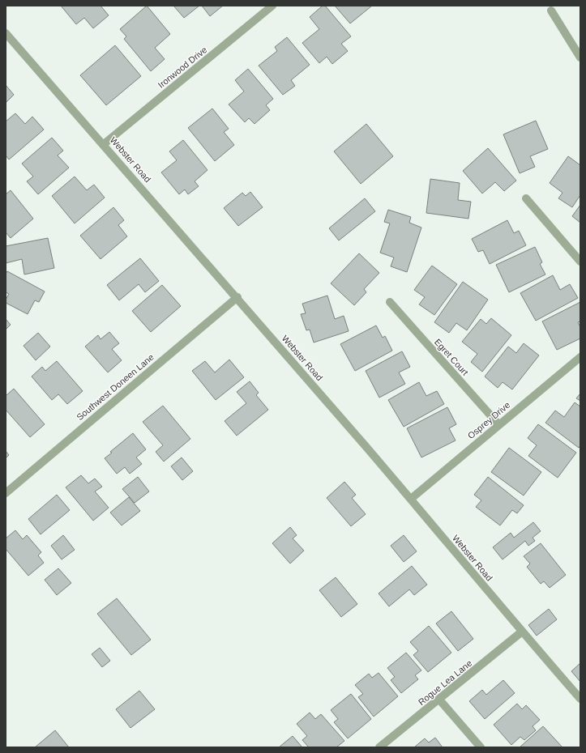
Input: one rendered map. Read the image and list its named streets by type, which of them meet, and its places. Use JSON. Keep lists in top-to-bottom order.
{
  "streets": {
    "street": [
      "Ironwood Drive",
      "Webster Road",
      "Egret Court",
      "Southwest Doneen Lane",
      "Osprey Drive",
      "Rogue Lea Lane"
    ]
  },
  "crossings": [
    ["Ironwood Drive", "Webster Road"],
    ["Webster Road", "Southwest Doneen Lane"],
    ["Webster Road", "Osprey Drive"],
    ["Webster Road", "Rogue Lea Lane"],
    ["Egret Court", "Osprey Drive"]
  ]
}
